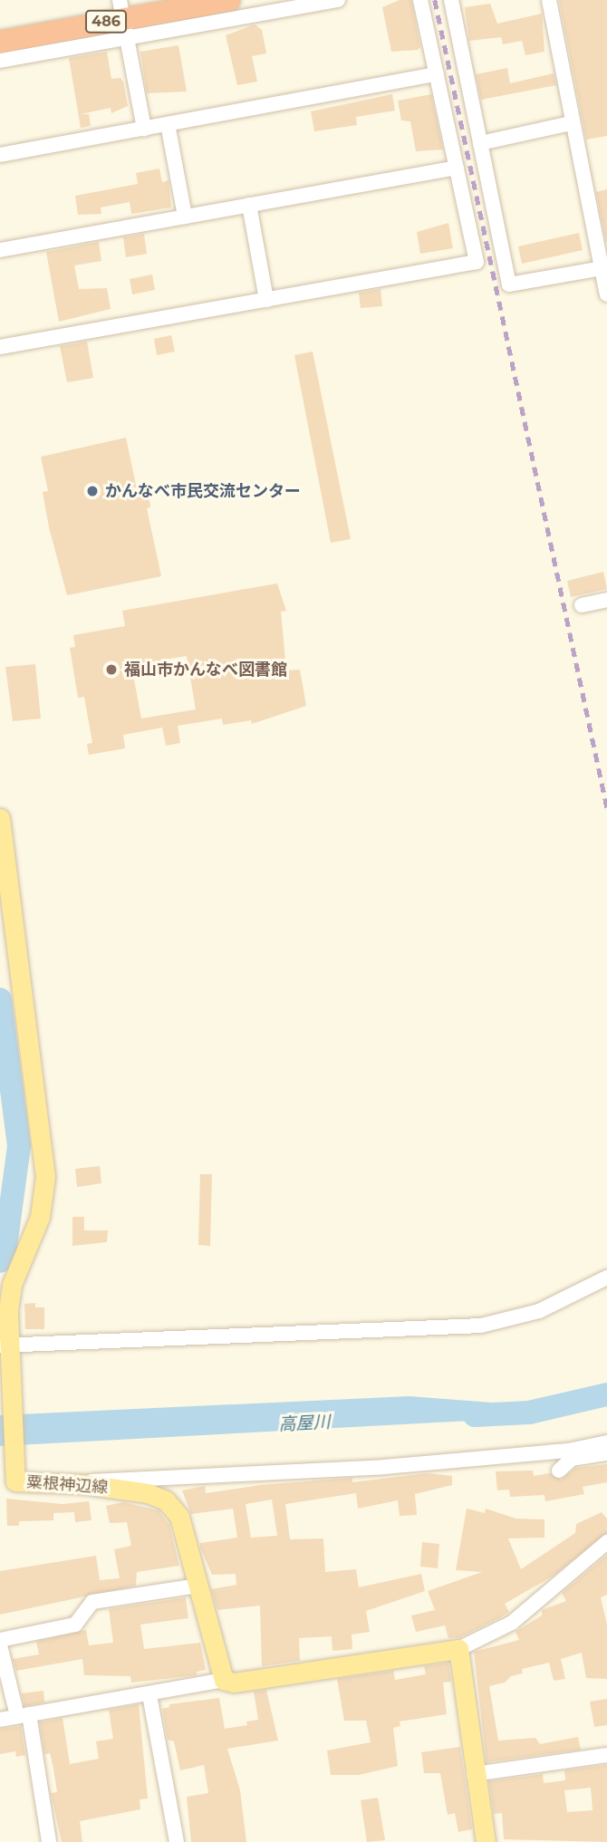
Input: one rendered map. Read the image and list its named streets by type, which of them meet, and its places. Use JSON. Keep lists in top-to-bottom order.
{
  "streets": {
    "highway": ["486"],
    "main road": ["粟根神辺線"]
  },
  "water": ["高屋川"],
  "places": ["かんなべ市民交流センター", "福山市かんなべ図書館"]
}
